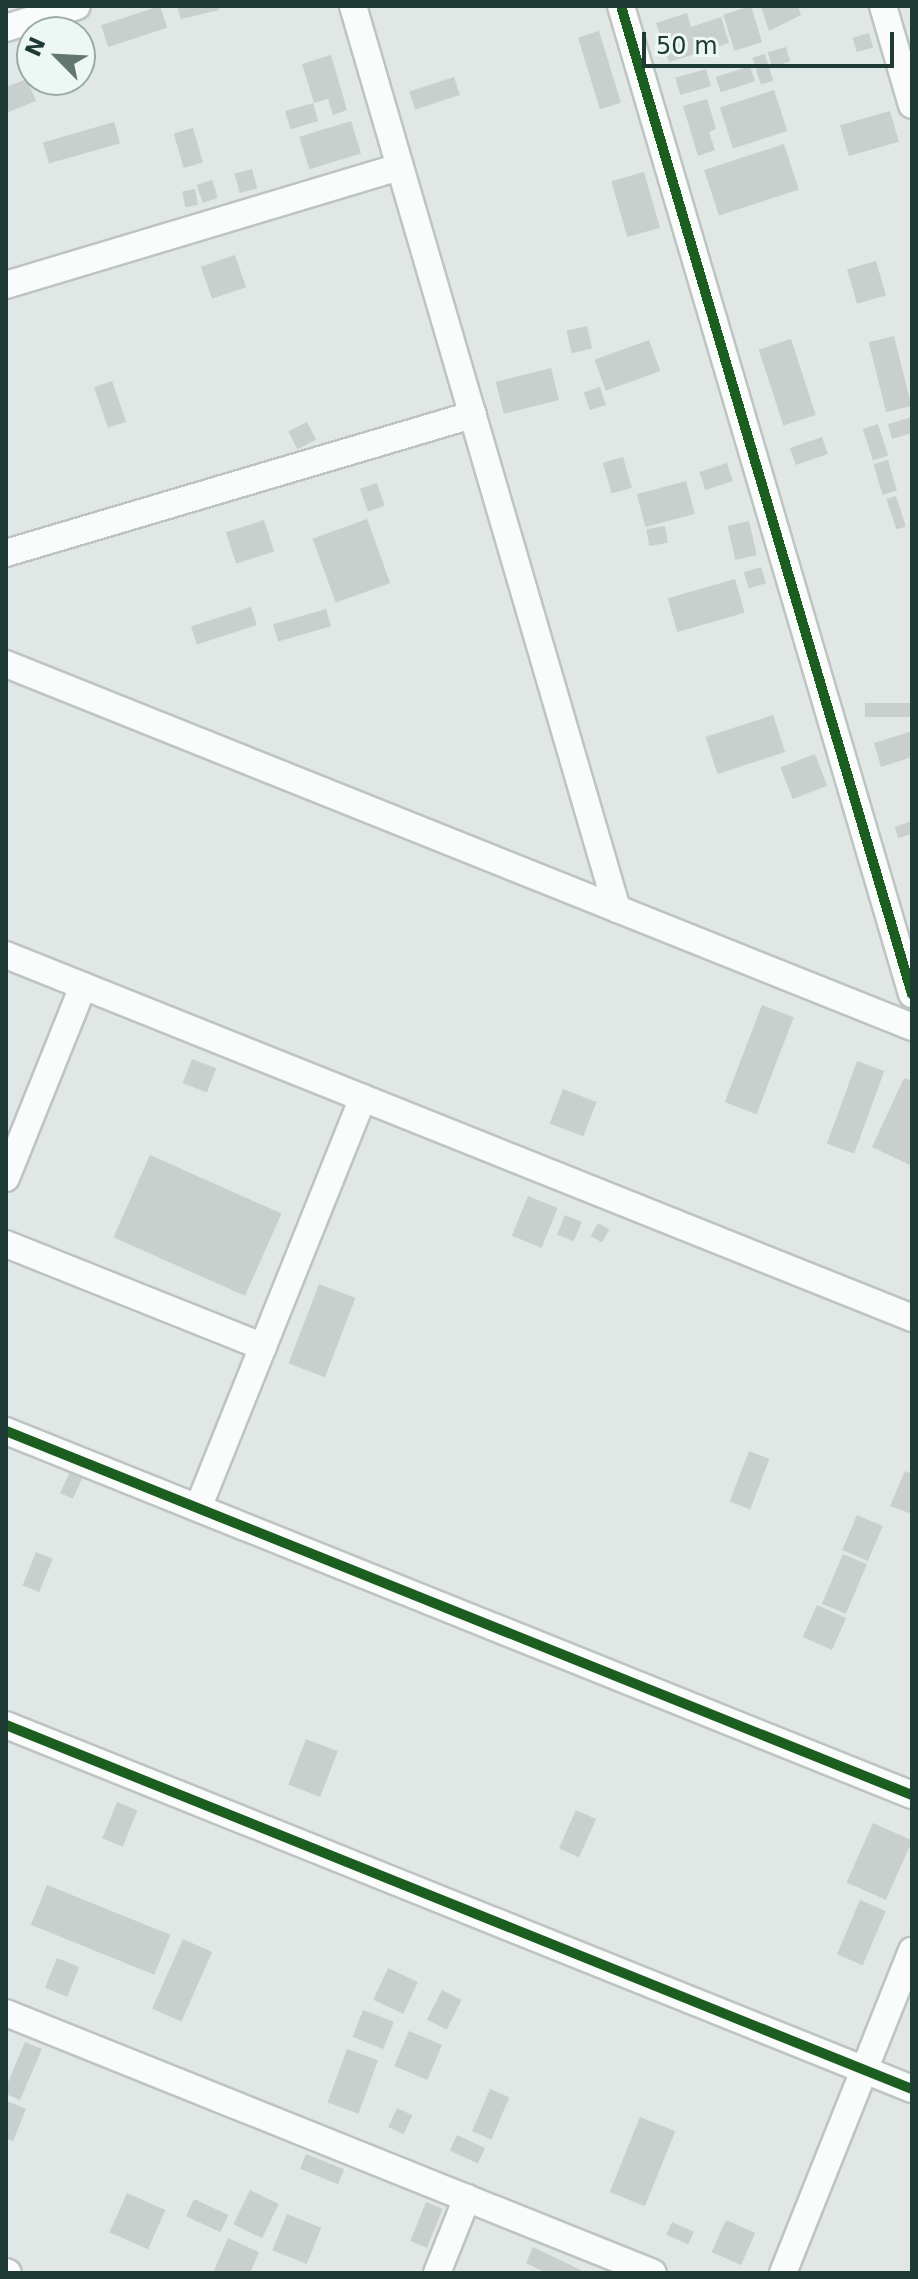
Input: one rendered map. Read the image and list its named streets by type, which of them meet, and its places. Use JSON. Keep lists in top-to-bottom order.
{
  "scale_bar": "50 m",
  "north": "top left"
}
